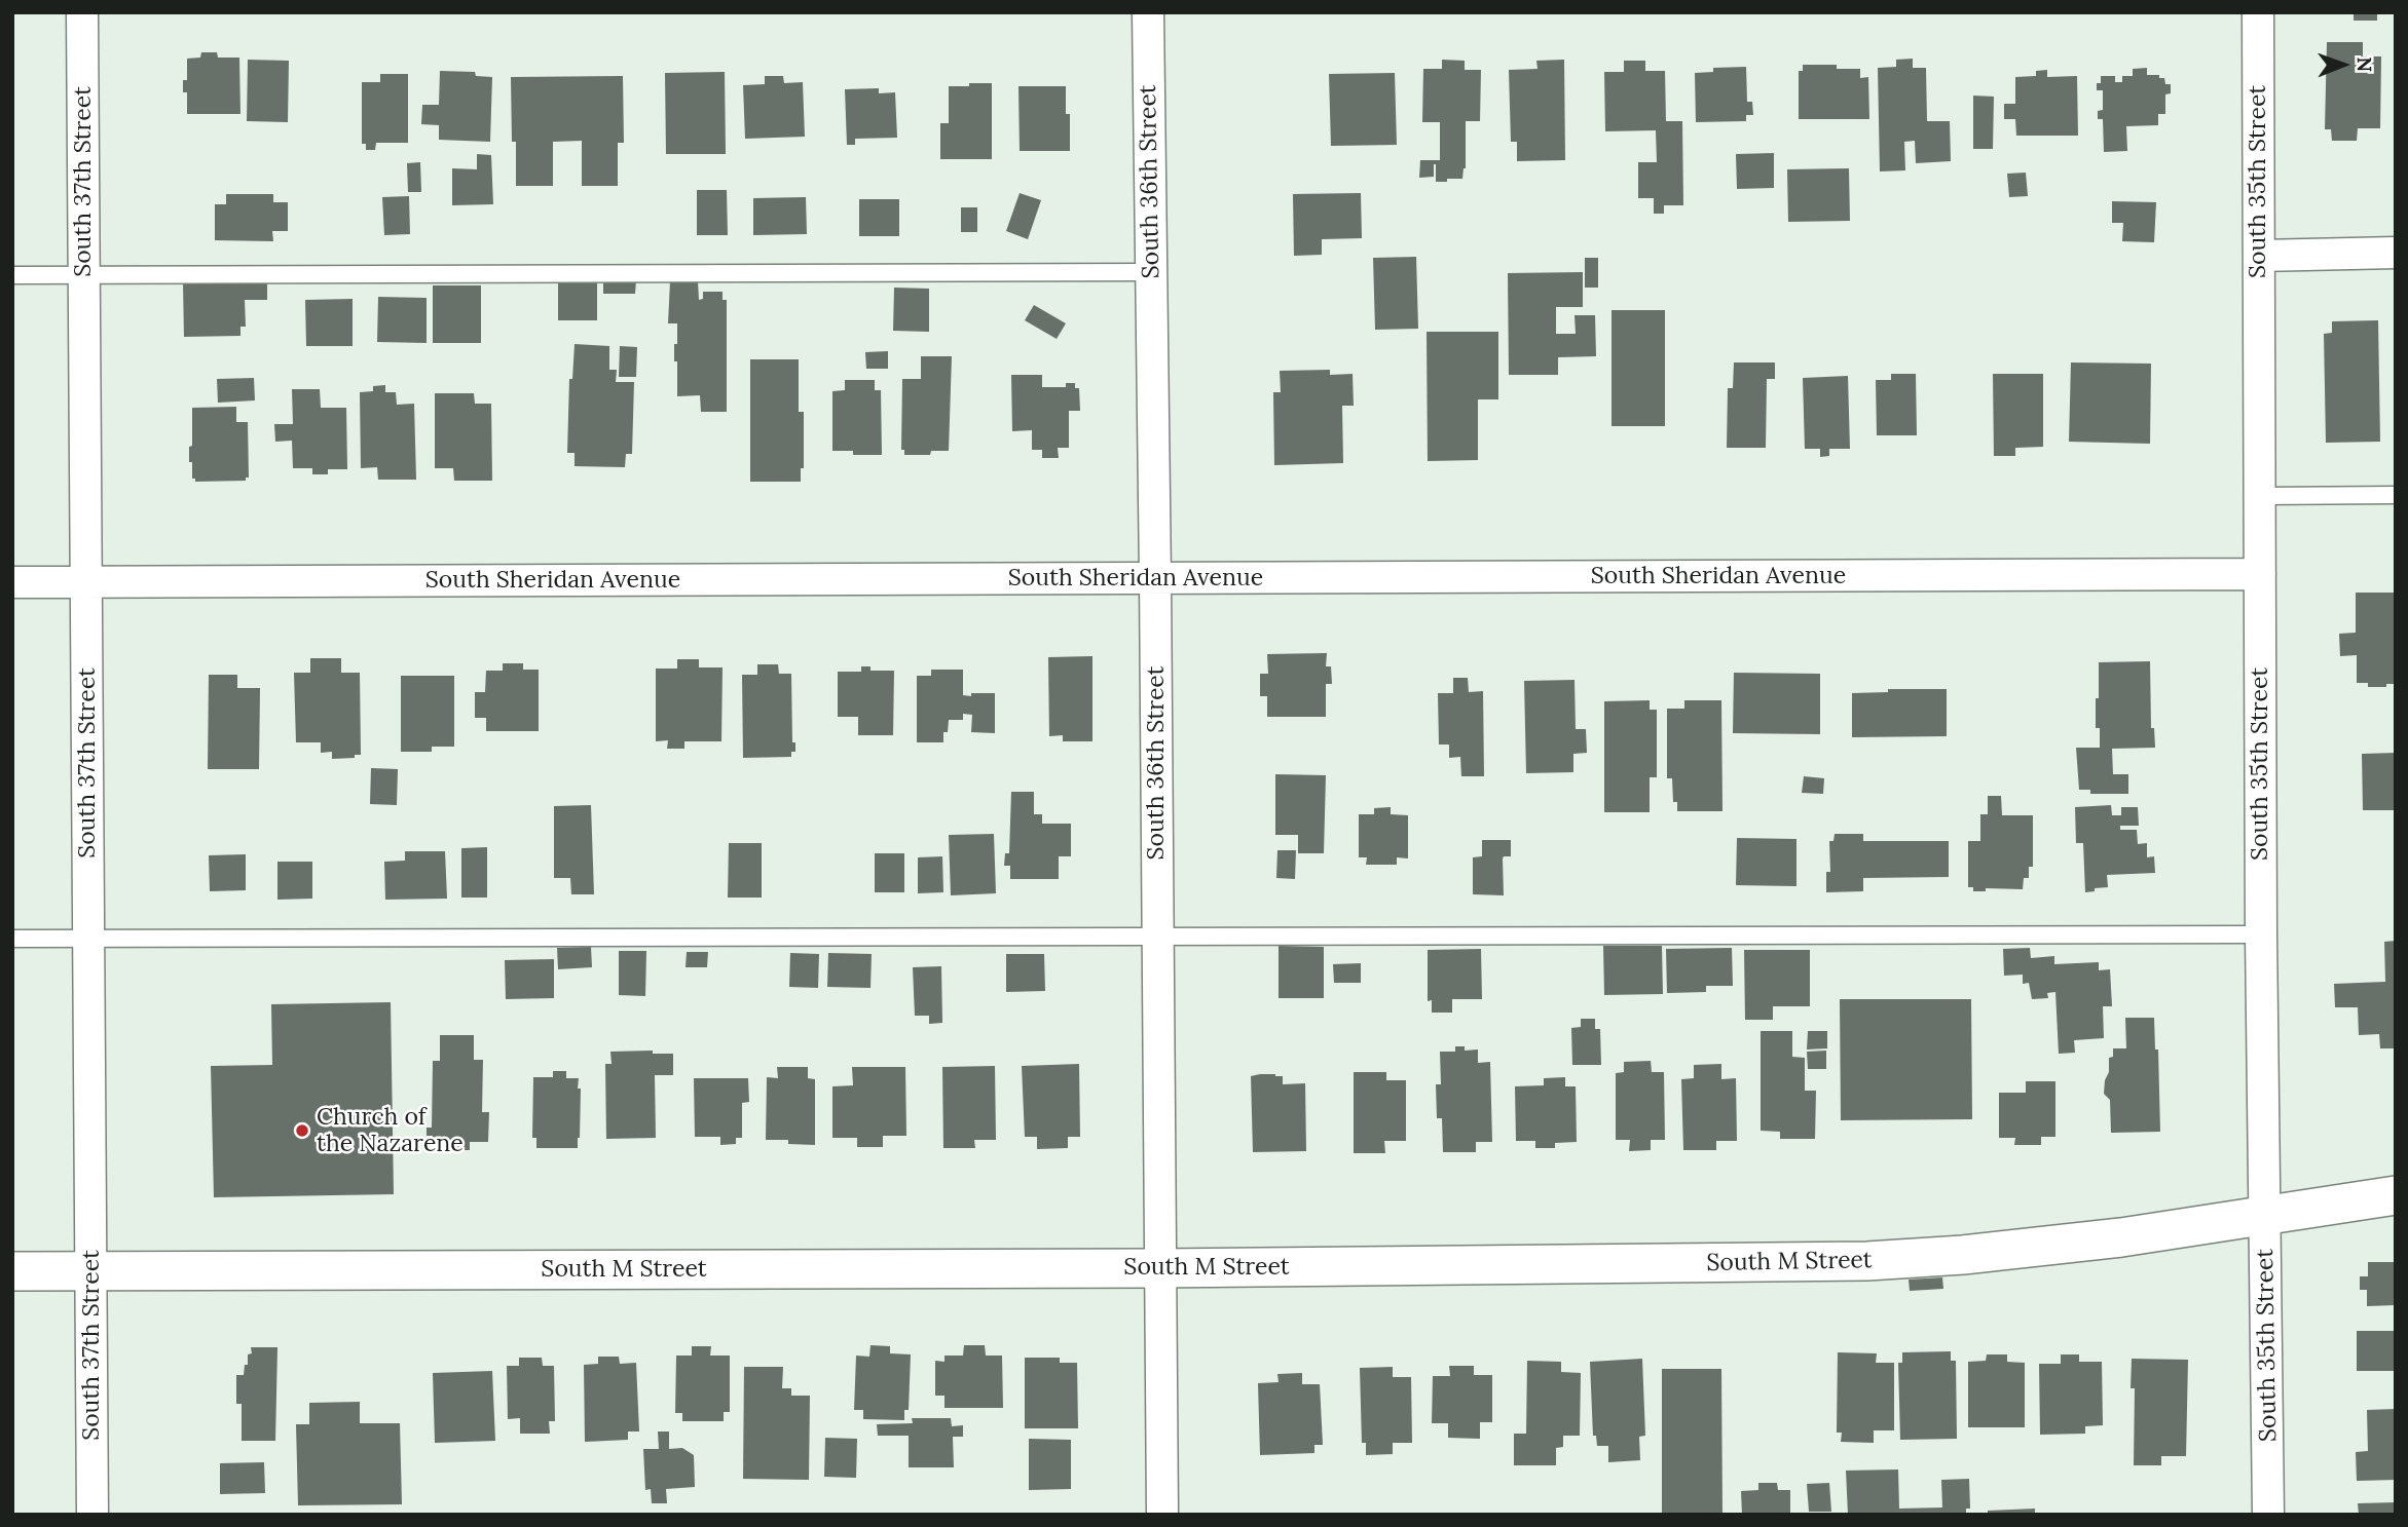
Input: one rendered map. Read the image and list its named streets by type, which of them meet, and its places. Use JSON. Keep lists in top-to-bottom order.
{
  "streets": {
    "street": [
      "South 37th Street",
      "South 36th Street",
      "South 35th Street",
      "South Sheridan Avenue",
      "South M Street"
    ]
  },
  "crossings": [
    ["South 37th Street", "South Sheridan Avenue"],
    ["South 37th Street", "South M Street"],
    ["South 36th Street", "South Sheridan Avenue"],
    ["South 36th Street", "South M Street"],
    ["South 35th Street", "South Sheridan Avenue"],
    ["South 35th Street", "South M Street"]
  ],
  "places": ["Church of the Nazarene"],
  "north": "right"
}
